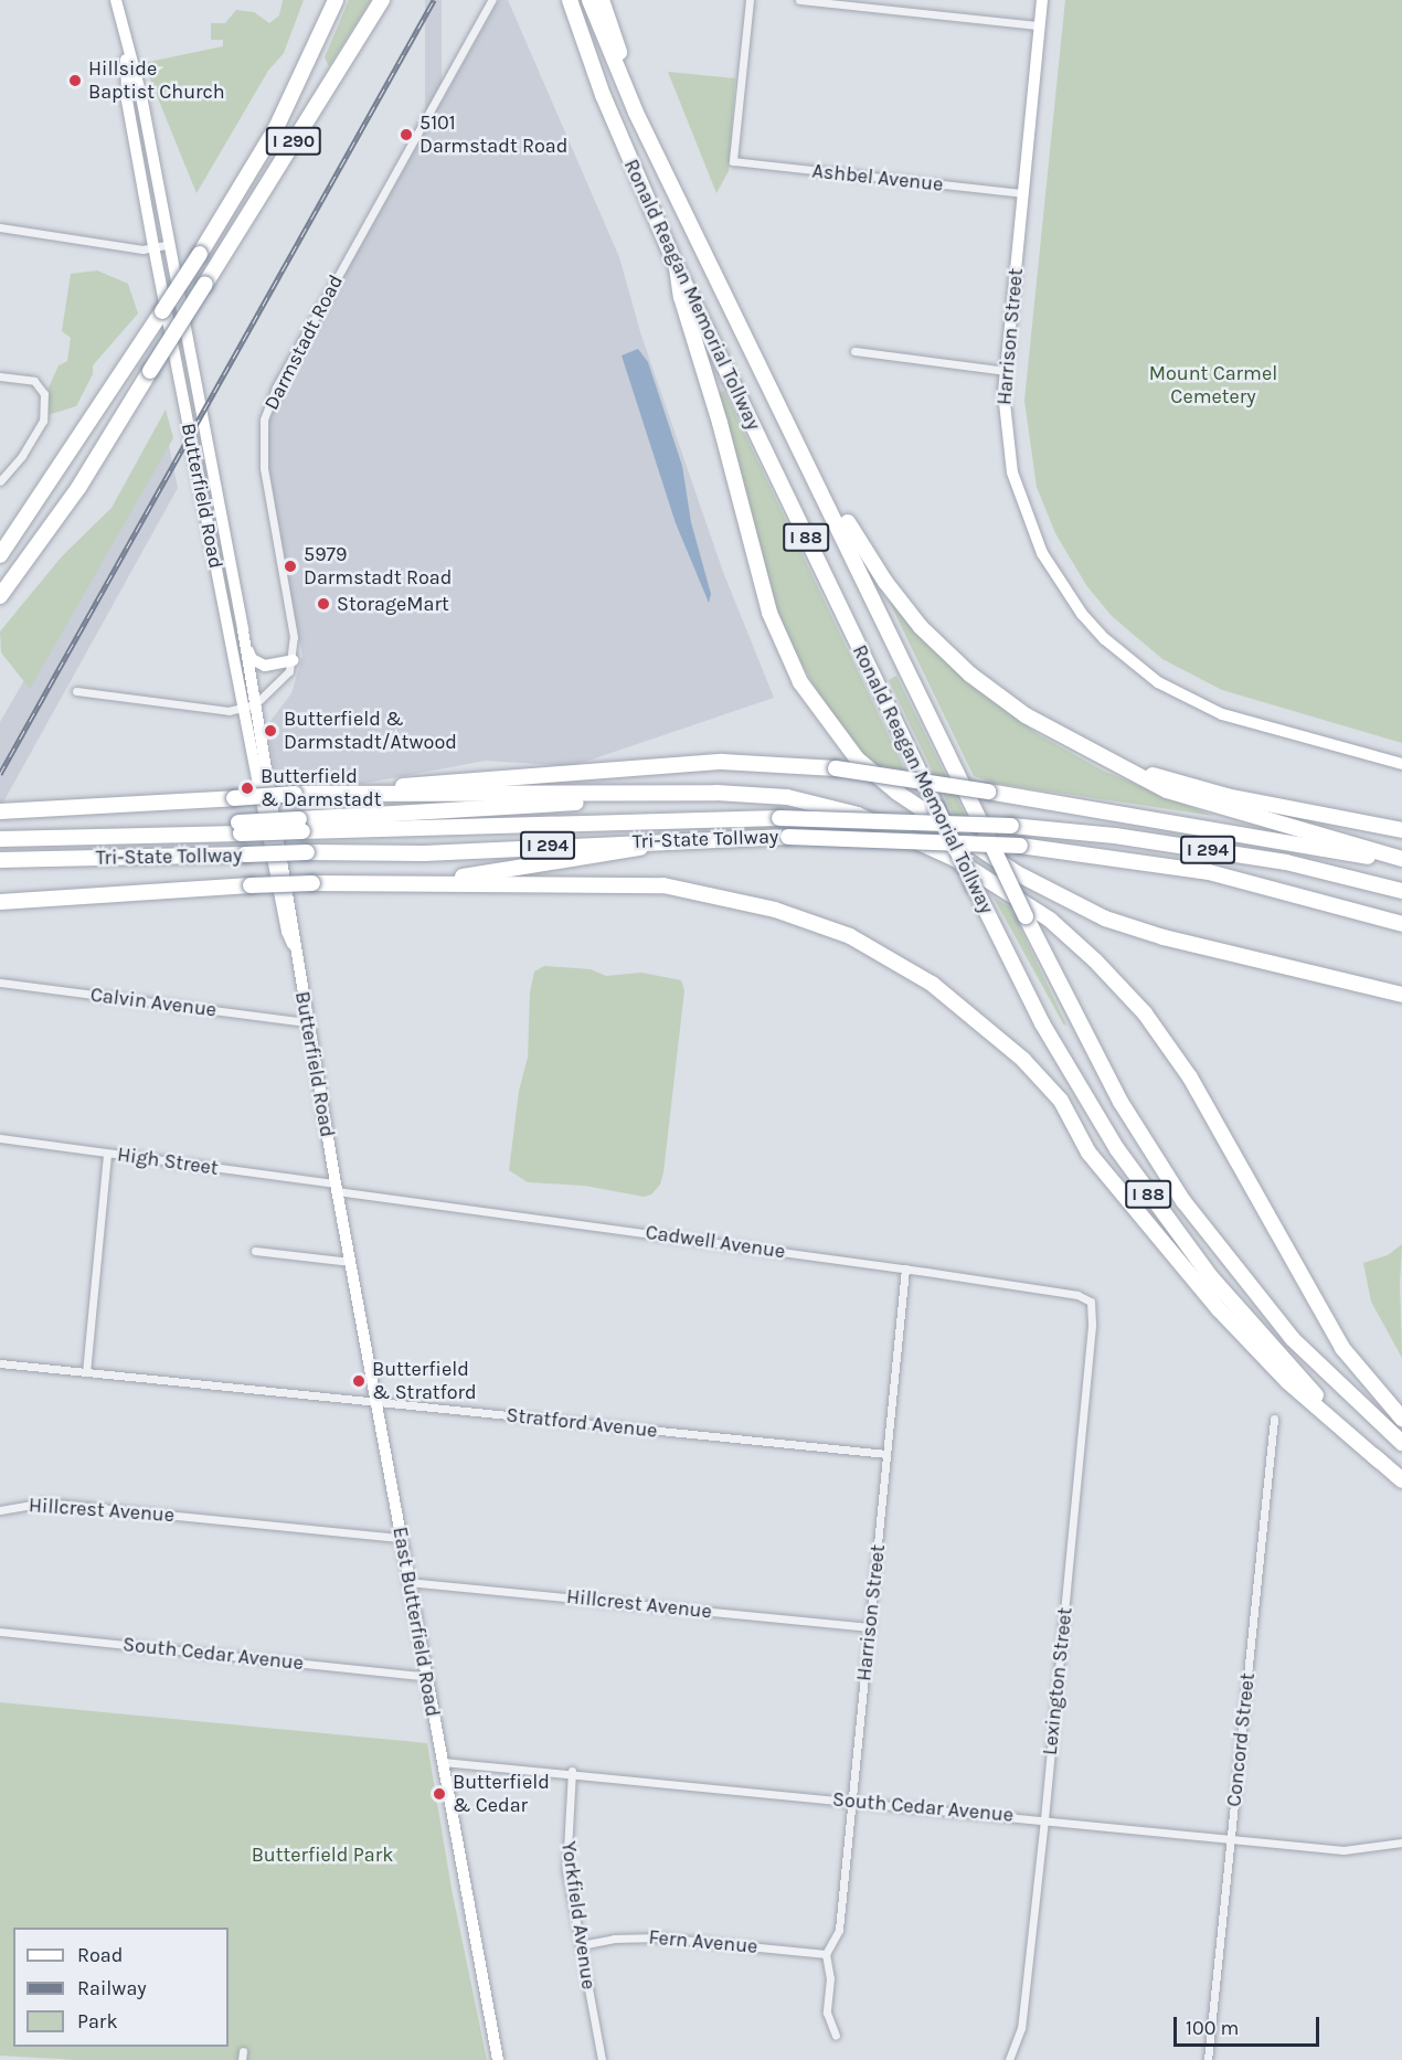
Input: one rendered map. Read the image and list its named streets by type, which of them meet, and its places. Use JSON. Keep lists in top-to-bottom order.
{
  "streets": {
    "highway": [
      "I 290",
      "Ronald Reagan Memorial Tollway",
      "I 88",
      "Tri-State Tollway",
      "I 294"
    ],
    "main road": ["Harrison Street", "Butterfield Road", "East Butterfield Road"],
    "street": [
      "Ashbel Avenue",
      "Darmstadt Road",
      "Calvin Avenue",
      "High Street",
      "Cadwell Avenue",
      "Stratford Avenue",
      "Hillcrest Avenue",
      "South Cedar Avenue",
      "Lexington Street",
      "Concord Street",
      "Yorkfield Avenue",
      "Fern Avenue"
    ]
  },
  "crossings": [
    ["Ashbel Avenue", "Harrison Street"],
    ["Harrison Street", "Cadwell Avenue"],
    ["Harrison Street", "Stratford Avenue"],
    ["Harrison Street", "Hillcrest Avenue"],
    ["Harrison Street", "South Cedar Avenue"],
    ["Harrison Street", "Fern Avenue"],
    ["Butterfield Road", "Calvin Avenue"],
    ["Butterfield Road", "High Street"],
    ["Butterfield Road", "Cadwell Avenue"],
    ["Butterfield Road", "East Butterfield Road"],
    ["High Street", "Cadwell Avenue"],
    ["High Street", "East Butterfield Road"],
    ["Cadwell Avenue", "East Butterfield Road"],
    ["Cadwell Avenue", "Lexington Street"],
    ["Stratford Avenue", "East Butterfield Road"],
    ["Hillcrest Avenue", "East Butterfield Road"],
    ["East Butterfield Road", "South Cedar Avenue"],
    ["South Cedar Avenue", "Lexington Street"],
    ["South Cedar Avenue", "Concord Street"],
    ["South Cedar Avenue", "Yorkfield Avenue"],
    ["Yorkfield Avenue", "Fern Avenue"]
  ],
  "parks": ["Mount Carmel Cemetery", "Butterfield Park"],
  "places": [
    "Hillside Baptist Church",
    "5101 Darmstadt Road",
    "5979 Darmstadt Road",
    "StorageMart",
    "Butterfield & Darmstadt/Atwood",
    "Butterfield & Darmstadt",
    "Butterfield & Stratford",
    "Butterfield & Cedar"
  ],
  "legend": ["Road", "Railway", "Park"],
  "scale_bar": "100 m"
}
